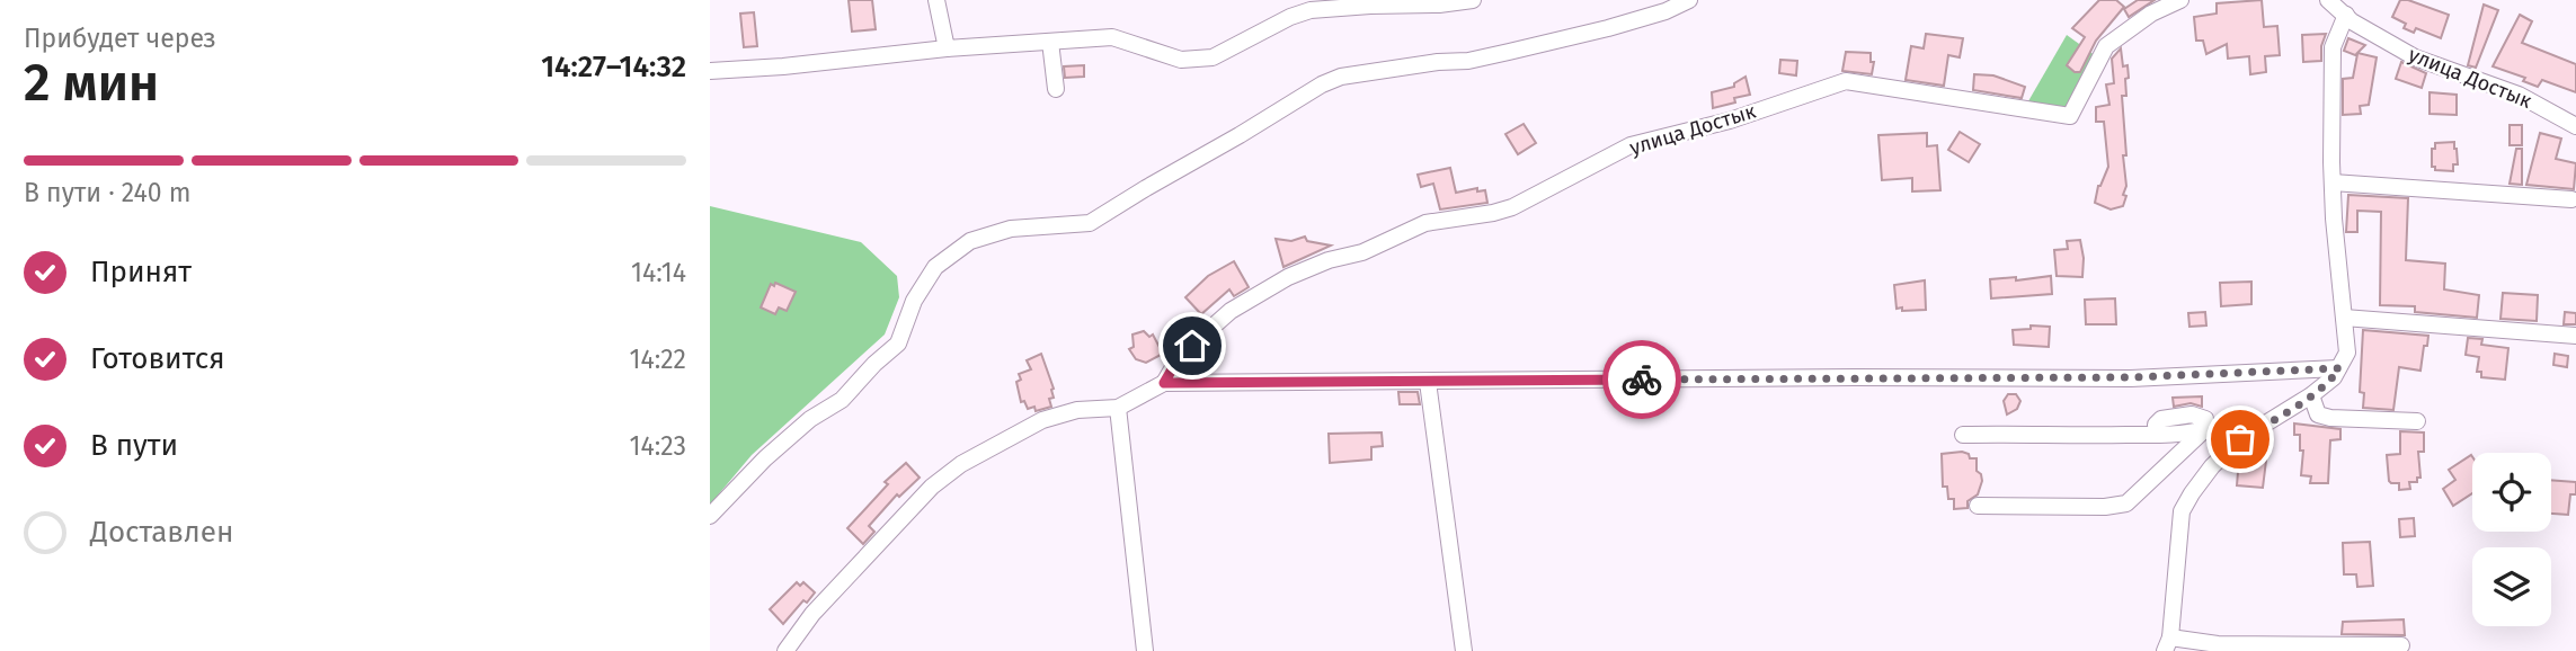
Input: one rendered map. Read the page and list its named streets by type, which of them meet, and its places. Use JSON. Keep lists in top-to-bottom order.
{
  "streets": {
    "street": ["улица Достык"]
  },
  "page": {
    "heading": ["2 мин", "Прибудет через", "14:27–14:32"],
    "bar": "В пути · 240 m",
    "list": [
      ["Принят", "14:14"],
      ["Готовится", "14:22"],
      ["В пути", "14:23"],
      "Доставлен"
    ]
  }
}
